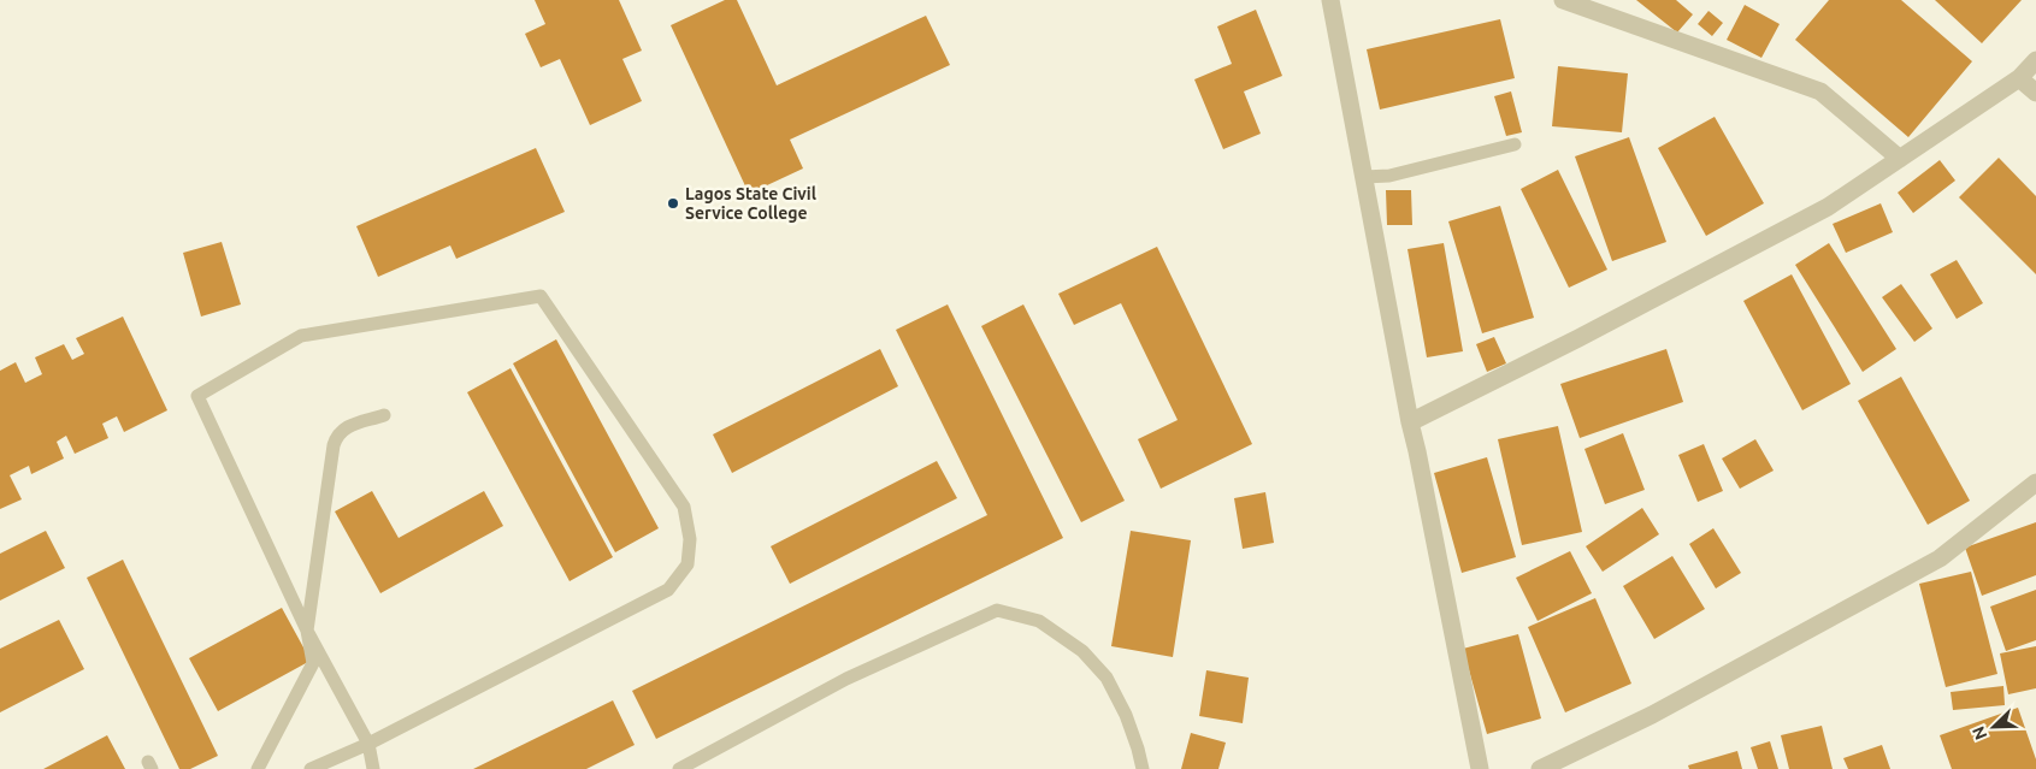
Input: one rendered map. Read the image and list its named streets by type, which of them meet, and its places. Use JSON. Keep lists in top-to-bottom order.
{
  "places": ["Lagos State Civil Service College"],
  "north": "bottom left"
}
